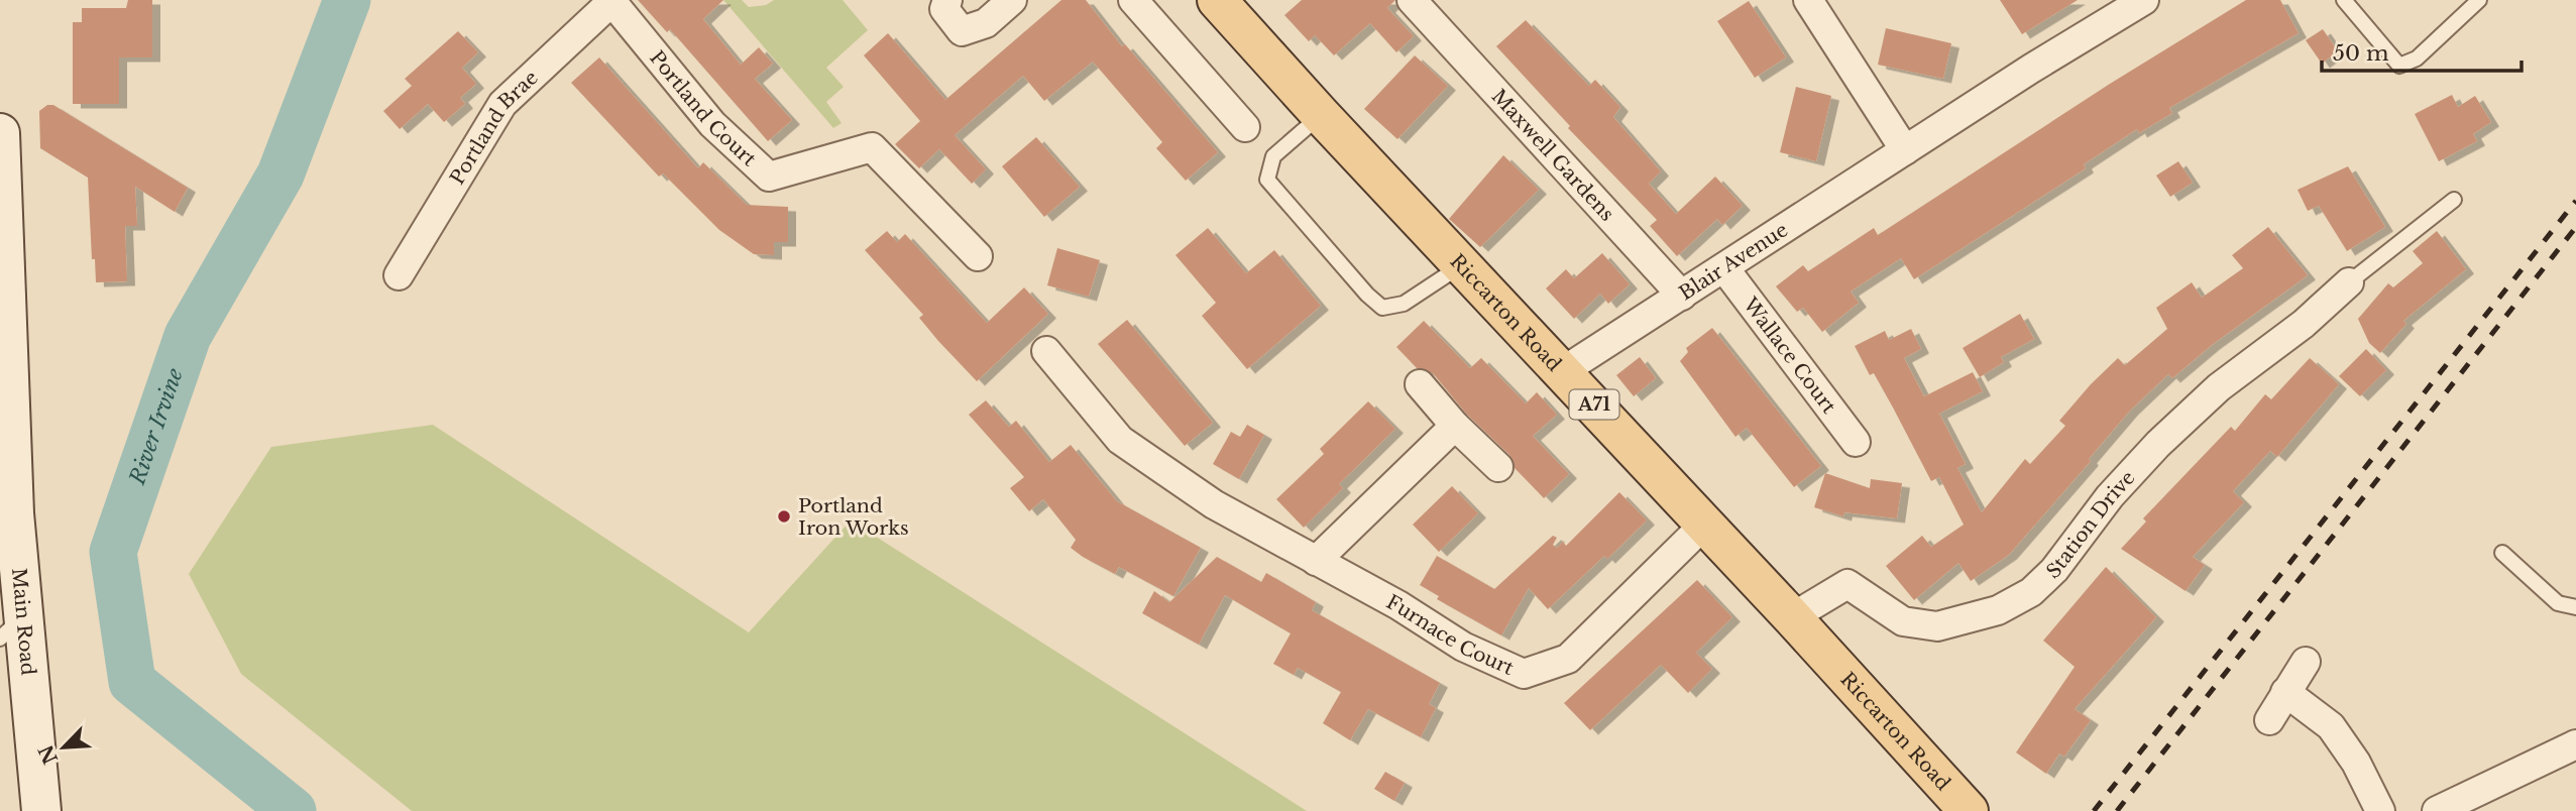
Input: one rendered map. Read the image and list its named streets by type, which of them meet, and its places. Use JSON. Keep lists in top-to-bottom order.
{
  "streets": {
    "main road": ["Riccarton Road", "A71", "Main Road"],
    "street": [
      "Portland Court",
      "Portland Brae",
      "Maxwell Gardens",
      "Blair Avenue",
      "Wallace Court",
      "Station Drive",
      "Furnace Court"
    ]
  },
  "crossings": [
    ["Portland Court", "Portland Brae"],
    ["Maxwell Gardens", "Blair Avenue"],
    ["Blair Avenue", "Riccarton Road"],
    ["Blair Avenue", "Wallace Court"],
    ["Riccarton Road", "Station Drive"],
    ["Riccarton Road", "Furnace Court"]
  ],
  "water": ["River Irvine"],
  "places": ["Portland Iron Works"],
  "scale_bar": "50 m",
  "north": "bottom left"
}
